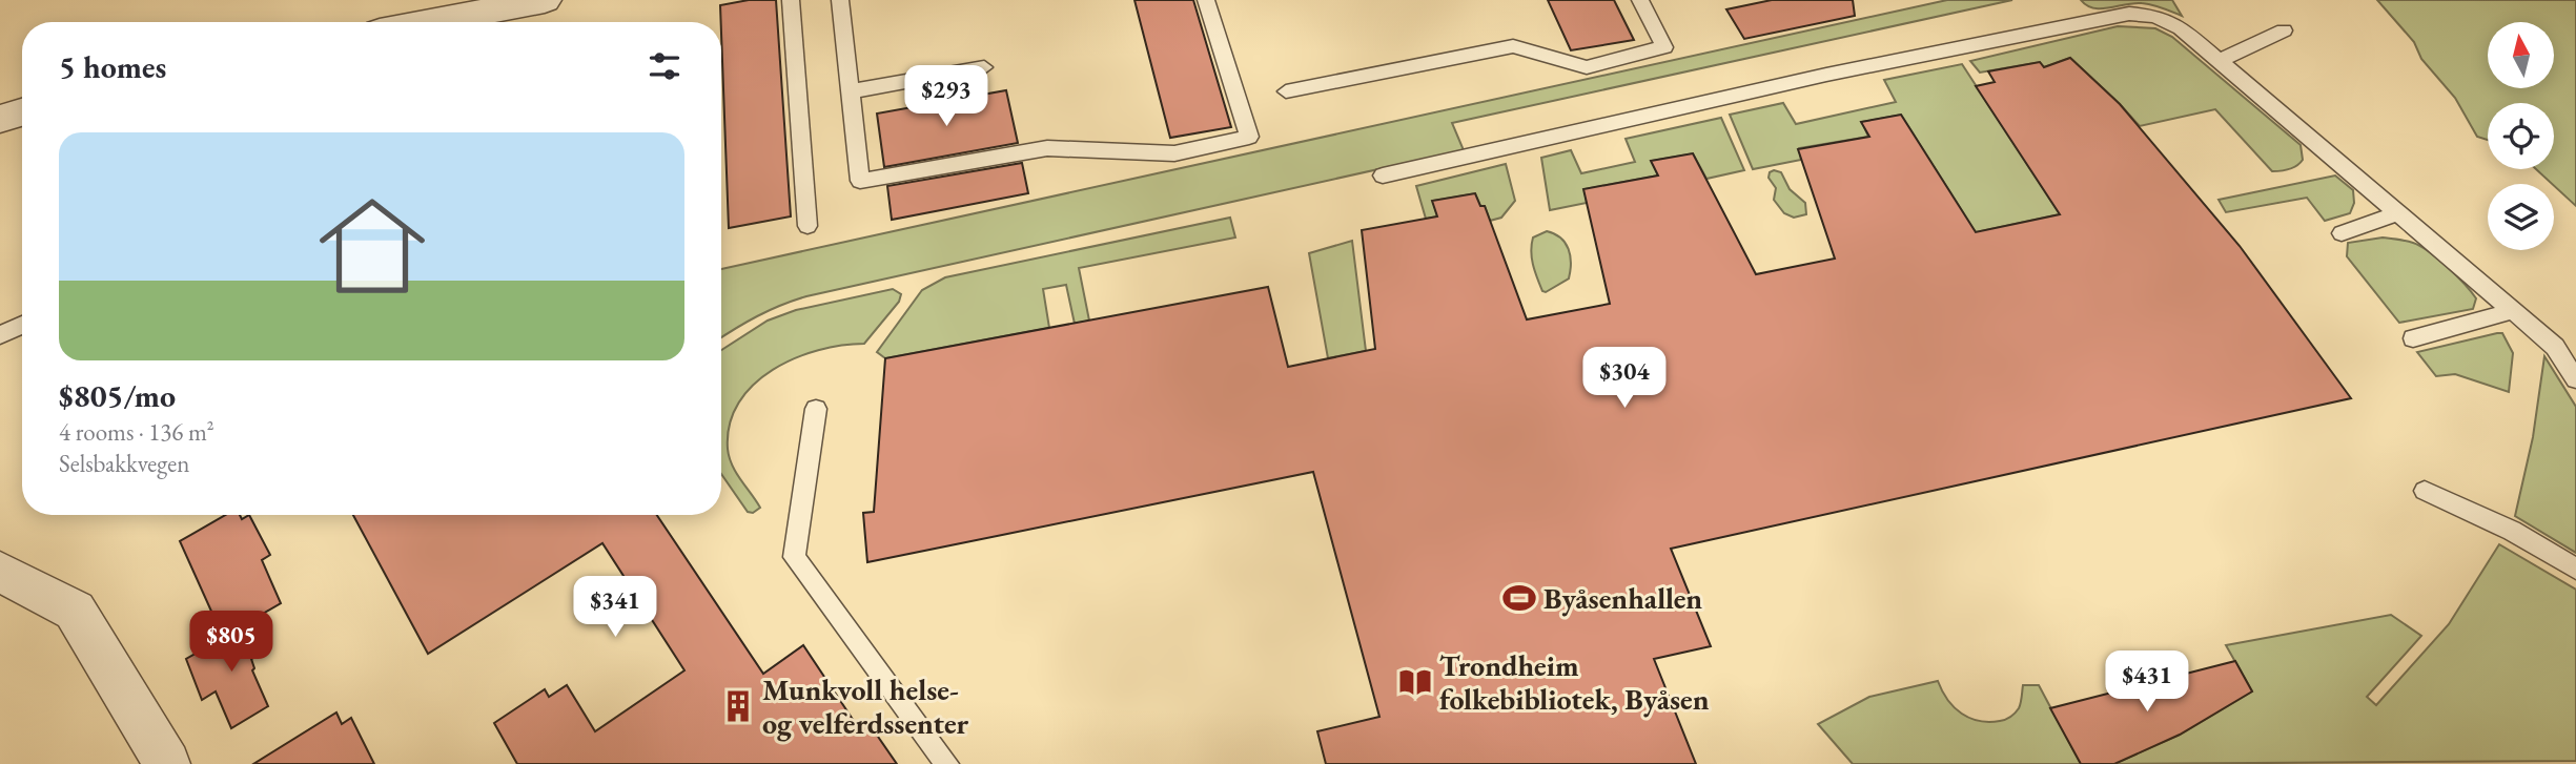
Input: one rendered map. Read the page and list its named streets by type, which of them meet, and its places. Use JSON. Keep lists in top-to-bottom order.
{
  "places": {
    "sports": ["Byåsenhallen"],
    "library": ["Trondheim folkebibliotek, Byåsen"],
    "building": ["Munkvoll helse- og velferdssenter"]
  },
  "north": "top",
  "page": {
    "heading": "5 homes",
    "price": [
      "$293",
      "$304",
      "$341",
      "$805",
      "$431"
    ],
    "list": [
      {
        "name": "$805/mo",
        "note": "4 rooms · 136 m² · Selsbakkvegen"
      }
    ]
  }
}
